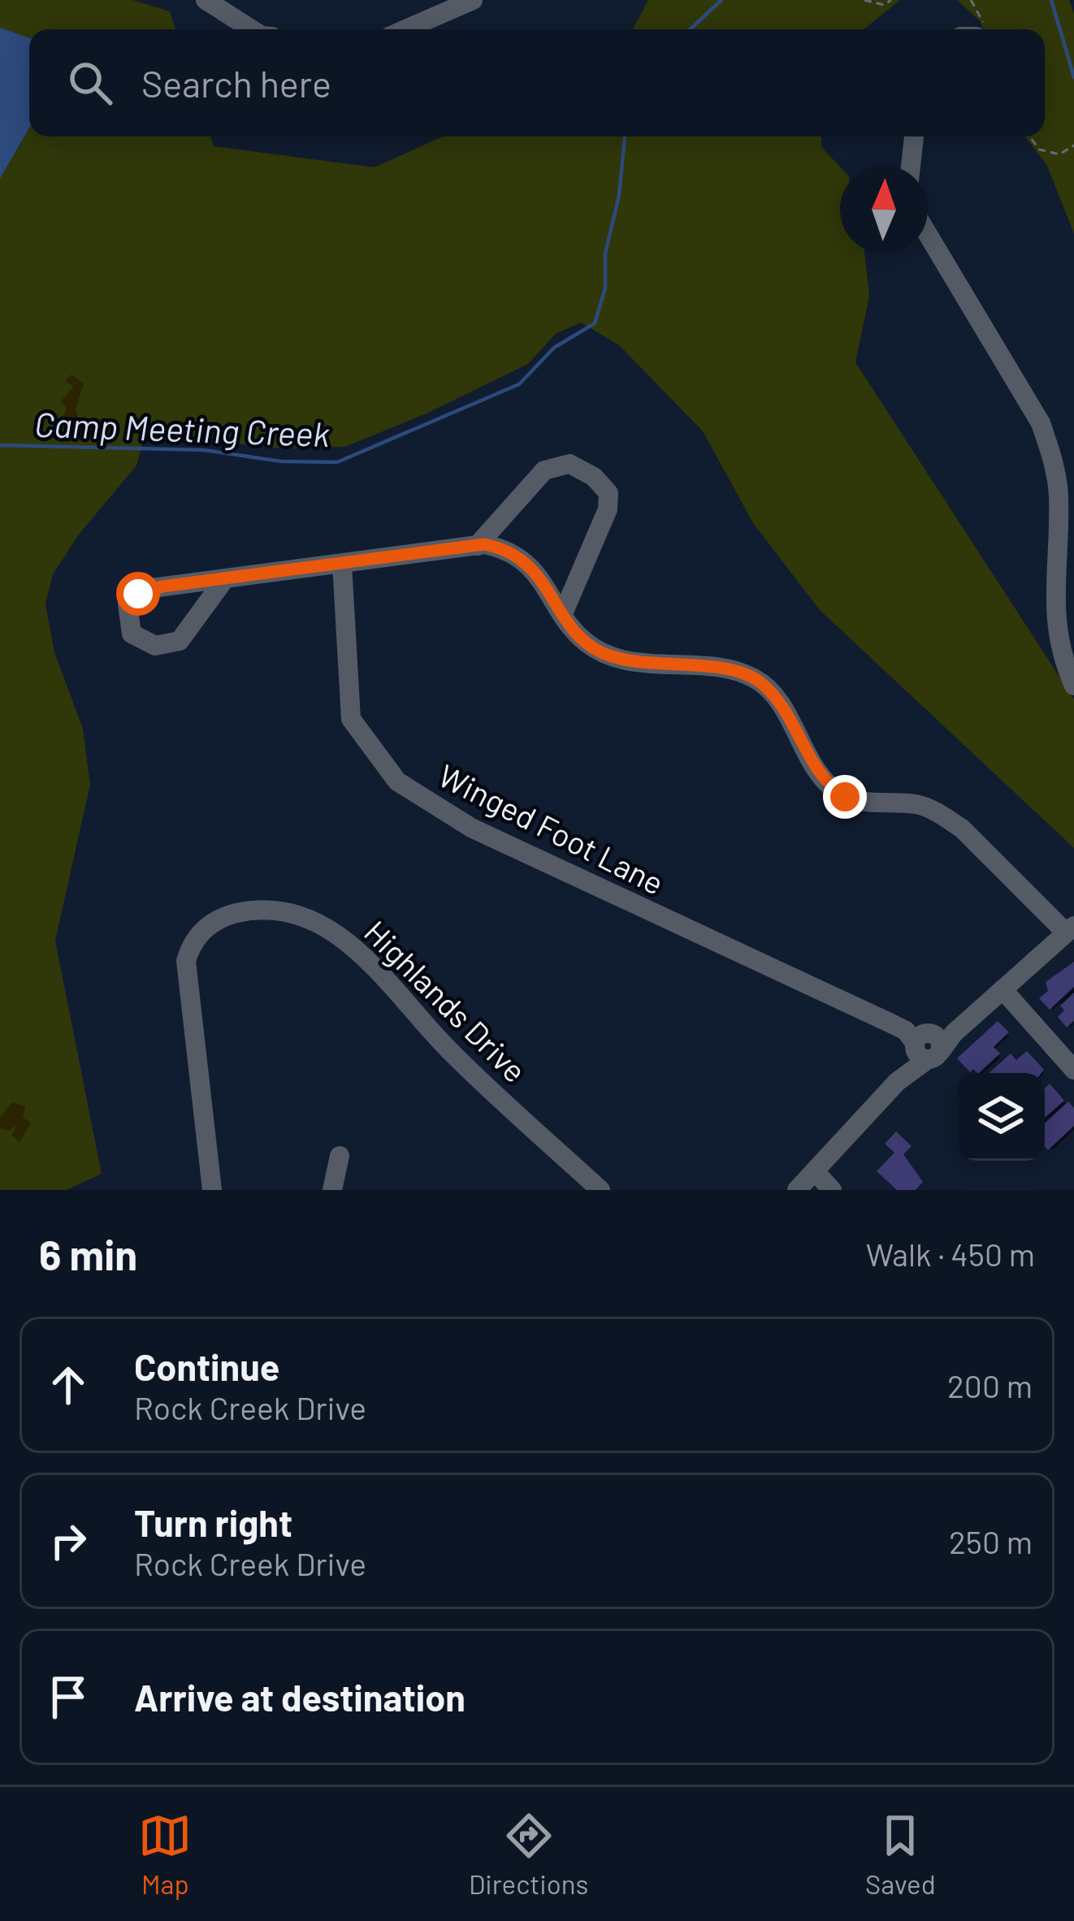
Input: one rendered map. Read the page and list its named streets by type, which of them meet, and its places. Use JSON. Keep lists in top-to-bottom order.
{
  "streets": {
    "street": ["Winged Foot Lane", "Highlands Drive"]
  },
  "water": ["Camp Meeting Creek"],
  "north": "top",
  "page": {
    "search": "Search here",
    "heading": ["6 min", "Walk · 450 m"],
    "list": [
      ["Continue", "Rock Creek Drive", "200 m"],
      ["Turn right", "Rock Creek Drive", "250 m"],
      "Arrive at destination"
    ],
    "nav": ["Map", "Directions", "Saved"]
  }
}
